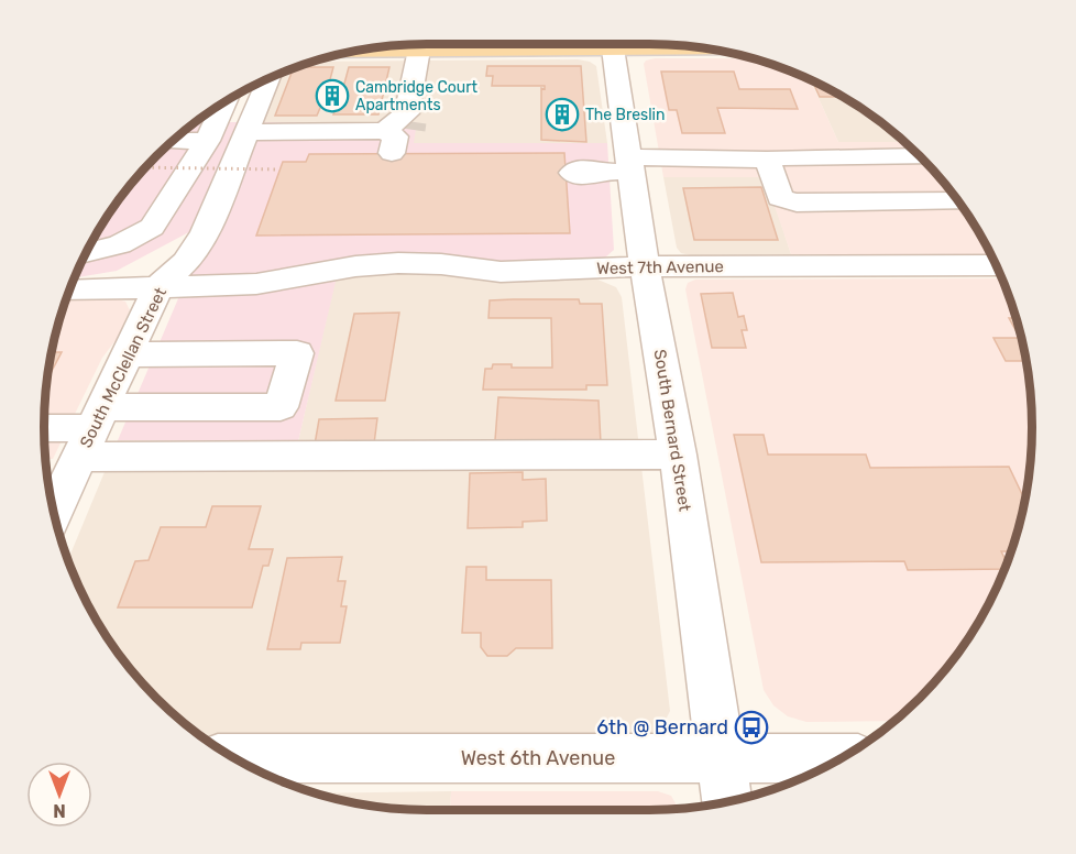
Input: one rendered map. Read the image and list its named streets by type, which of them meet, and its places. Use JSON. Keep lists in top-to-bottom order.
{
  "streets": {
    "street": [
      "West 7th Avenue",
      "South McClellan Street",
      "South Bernard Street",
      "West 6th Avenue"
    ]
  },
  "crossings": [
    ["West 7th Avenue", "South McClellan Street"],
    ["West 7th Avenue", "South Bernard Street"],
    ["South Bernard Street", "West 6th Avenue"]
  ],
  "places": {
    "building": ["Cambridge Court Apartments", "The Breslin"],
    "bus stop": ["6th @ Bernard"]
  },
  "north": "bottom"
}
